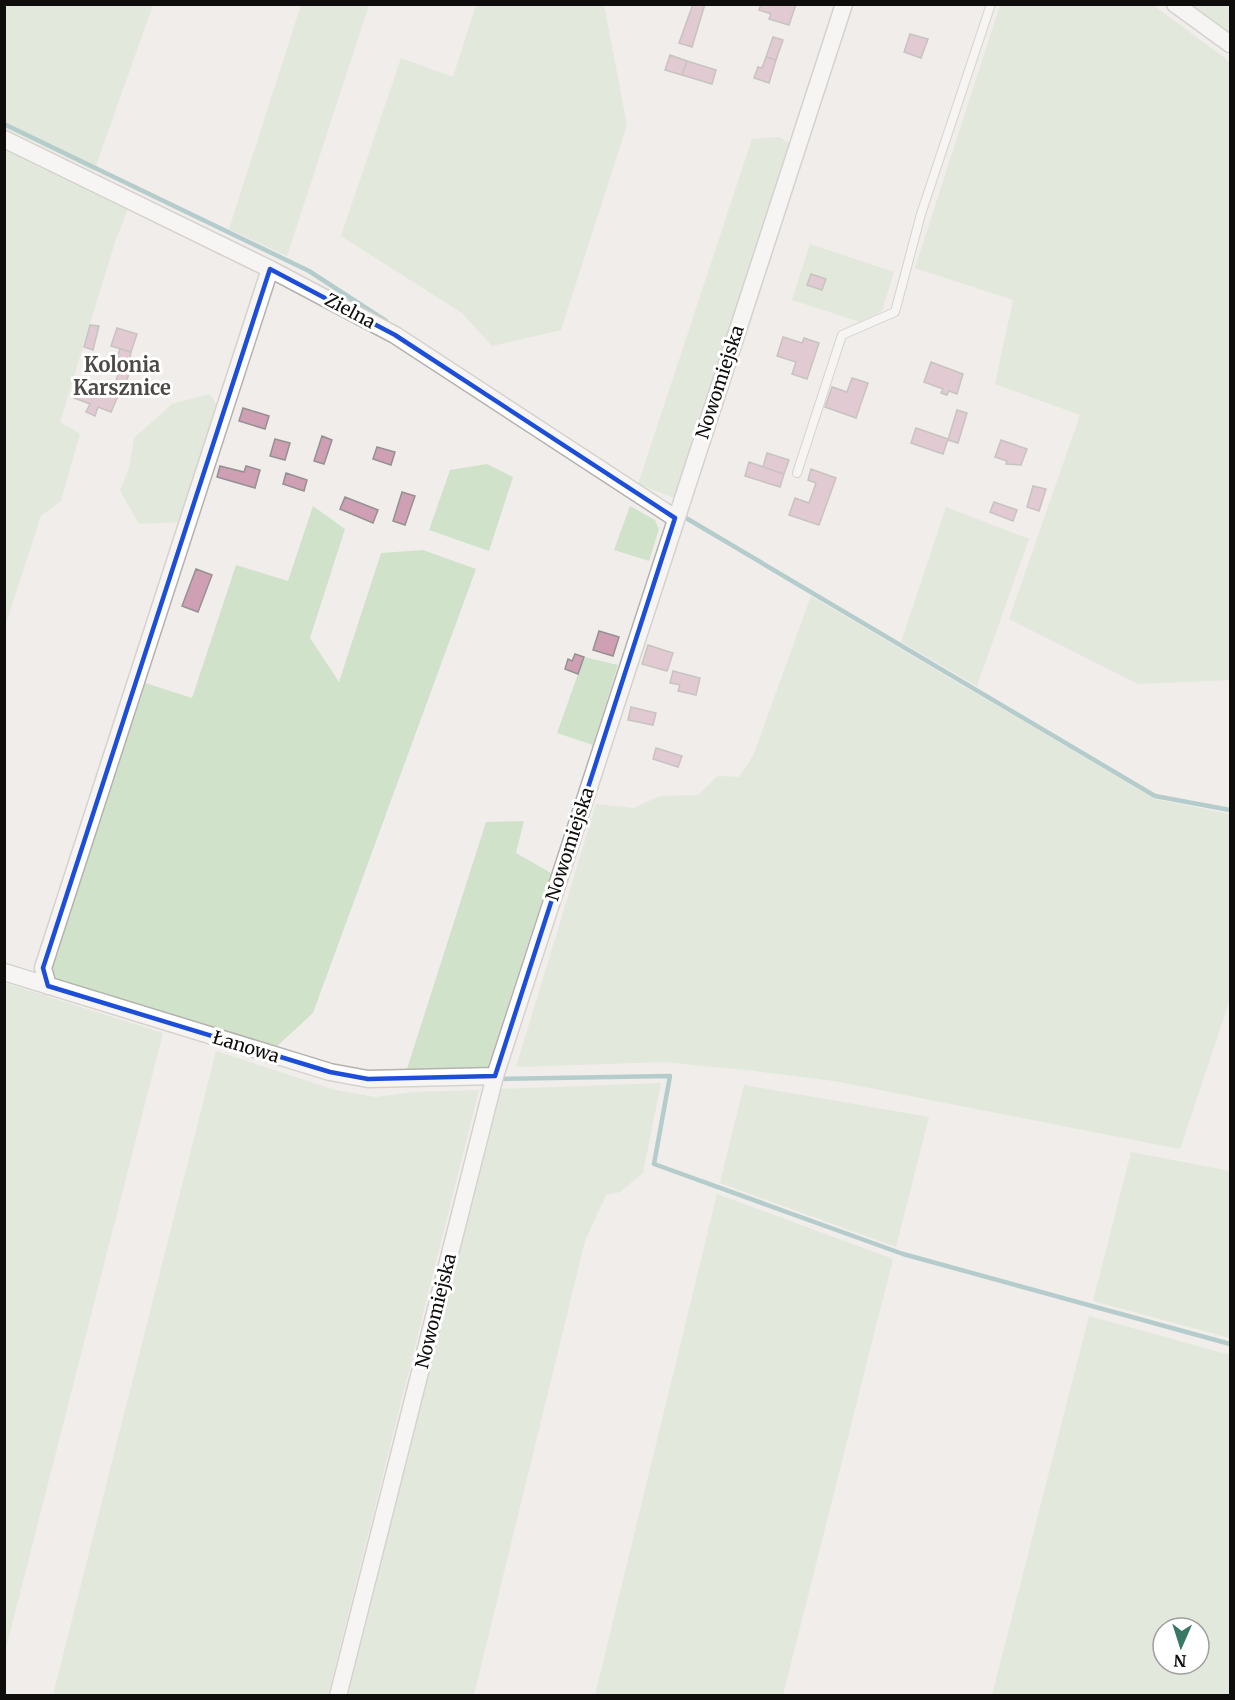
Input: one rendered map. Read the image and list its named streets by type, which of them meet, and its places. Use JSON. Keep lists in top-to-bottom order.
{
  "streets": {
    "street": ["Zielna", "Nowomiejska", "Łanowa"]
  },
  "crossings": [
    ["Zielna", "Nowomiejska"],
    ["Nowomiejska", "Łanowa"]
  ],
  "districts": ["Kolonia Karsznice"],
  "north": "bottom"
}
